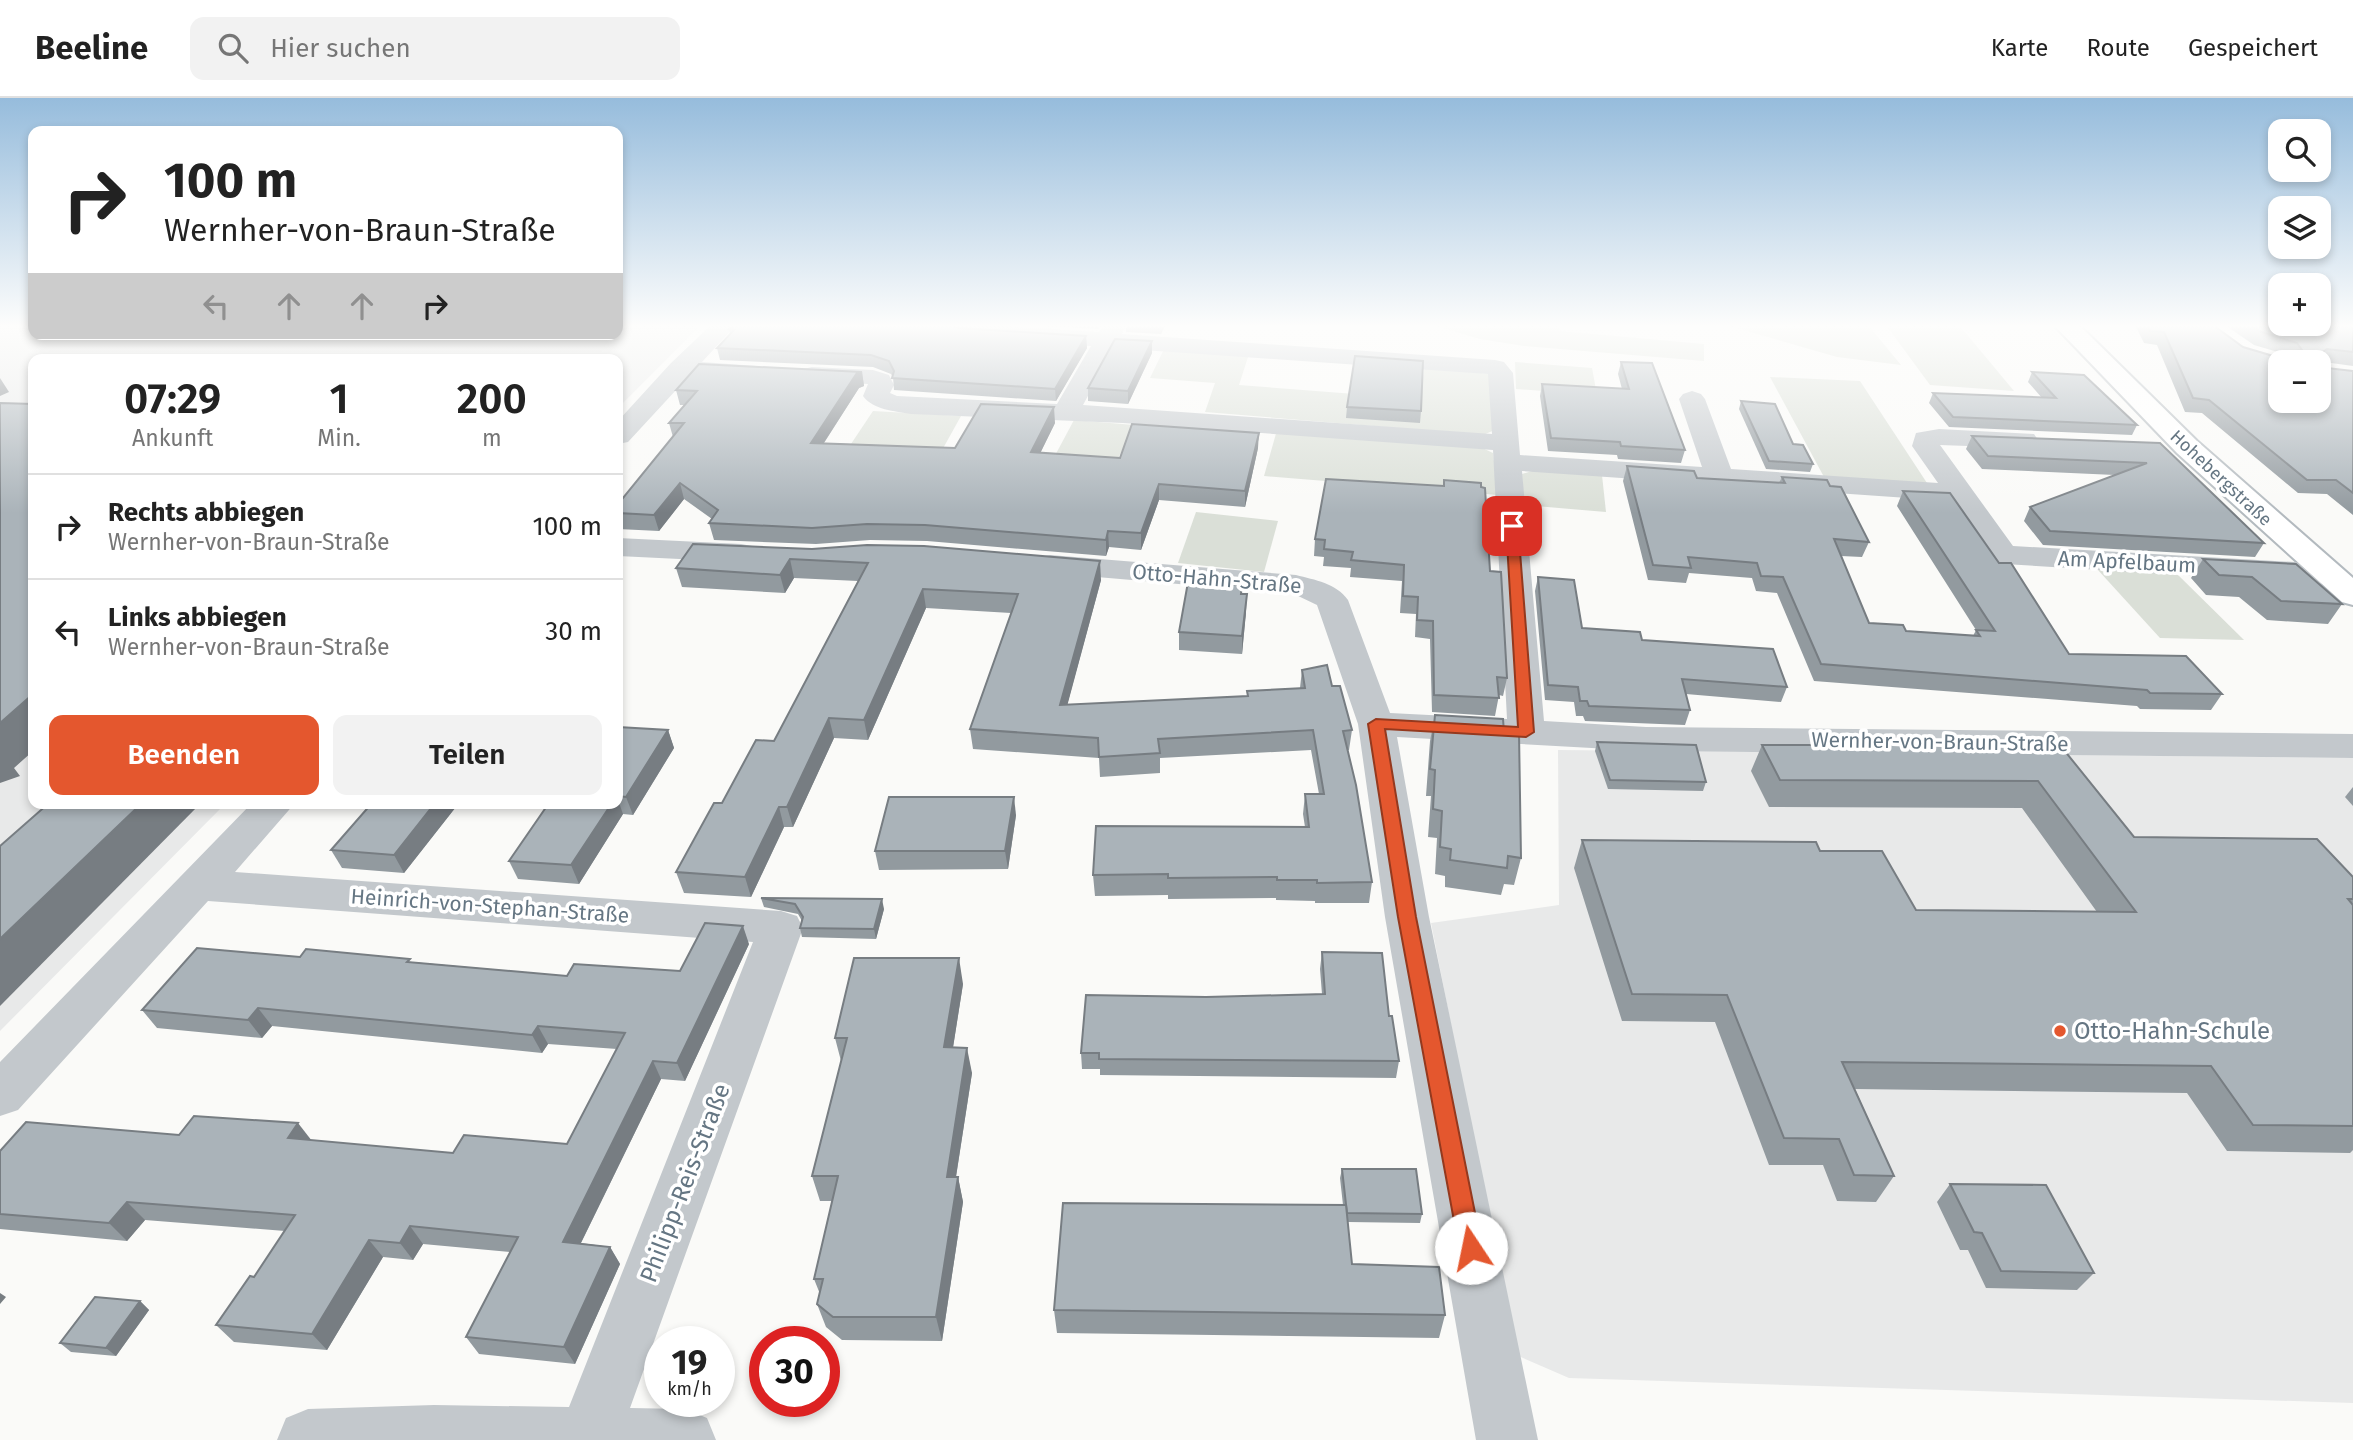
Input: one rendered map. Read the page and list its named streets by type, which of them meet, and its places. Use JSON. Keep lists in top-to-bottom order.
{
  "streets": {
    "street": [
      "Hohebergstraße",
      "Am Apfelbaum",
      "Otto-Hahn-Straße",
      "Wernher-von-Braun-Straße",
      "Heinrich-von-Stephan-Straße",
      "Philipp-Reis-Straße"
    ]
  },
  "crossings": [
    ["Hohebergstraße", "Am Apfelbaum"],
    ["Otto-Hahn-Straße", "Wernher-von-Braun-Straße"],
    ["Heinrich-von-Stephan-Straße", "Philipp-Reis-Straße"]
  ],
  "places": ["Otto-Hahn-Schule"],
  "page": {
    "header": "Beeline",
    "search": "Hier suchen",
    "nav": ["Karte", "Route", "Gespeichert"],
    "map_buttons": ["+", "−"],
    "turn": ["100 m", "Wernher-von-Braun-Straße"],
    "eta": [
      "07:29",
      "Ankunft",
      "1",
      "Min.",
      "200",
      "m"
    ],
    "list": [
      {
        "name": "Rechts abbiegen",
        "note": "Wernher-von-Braun-Straße",
        "value": "100 m"
      },
      {
        "name": "Links abbiegen",
        "note": "Wernher-von-Braun-Straße",
        "value": "30 m"
      }
    ],
    "buttons": ["Beenden", "Teilen"],
    "speed": "19 km/h",
    "limit": "30"
  }
}
